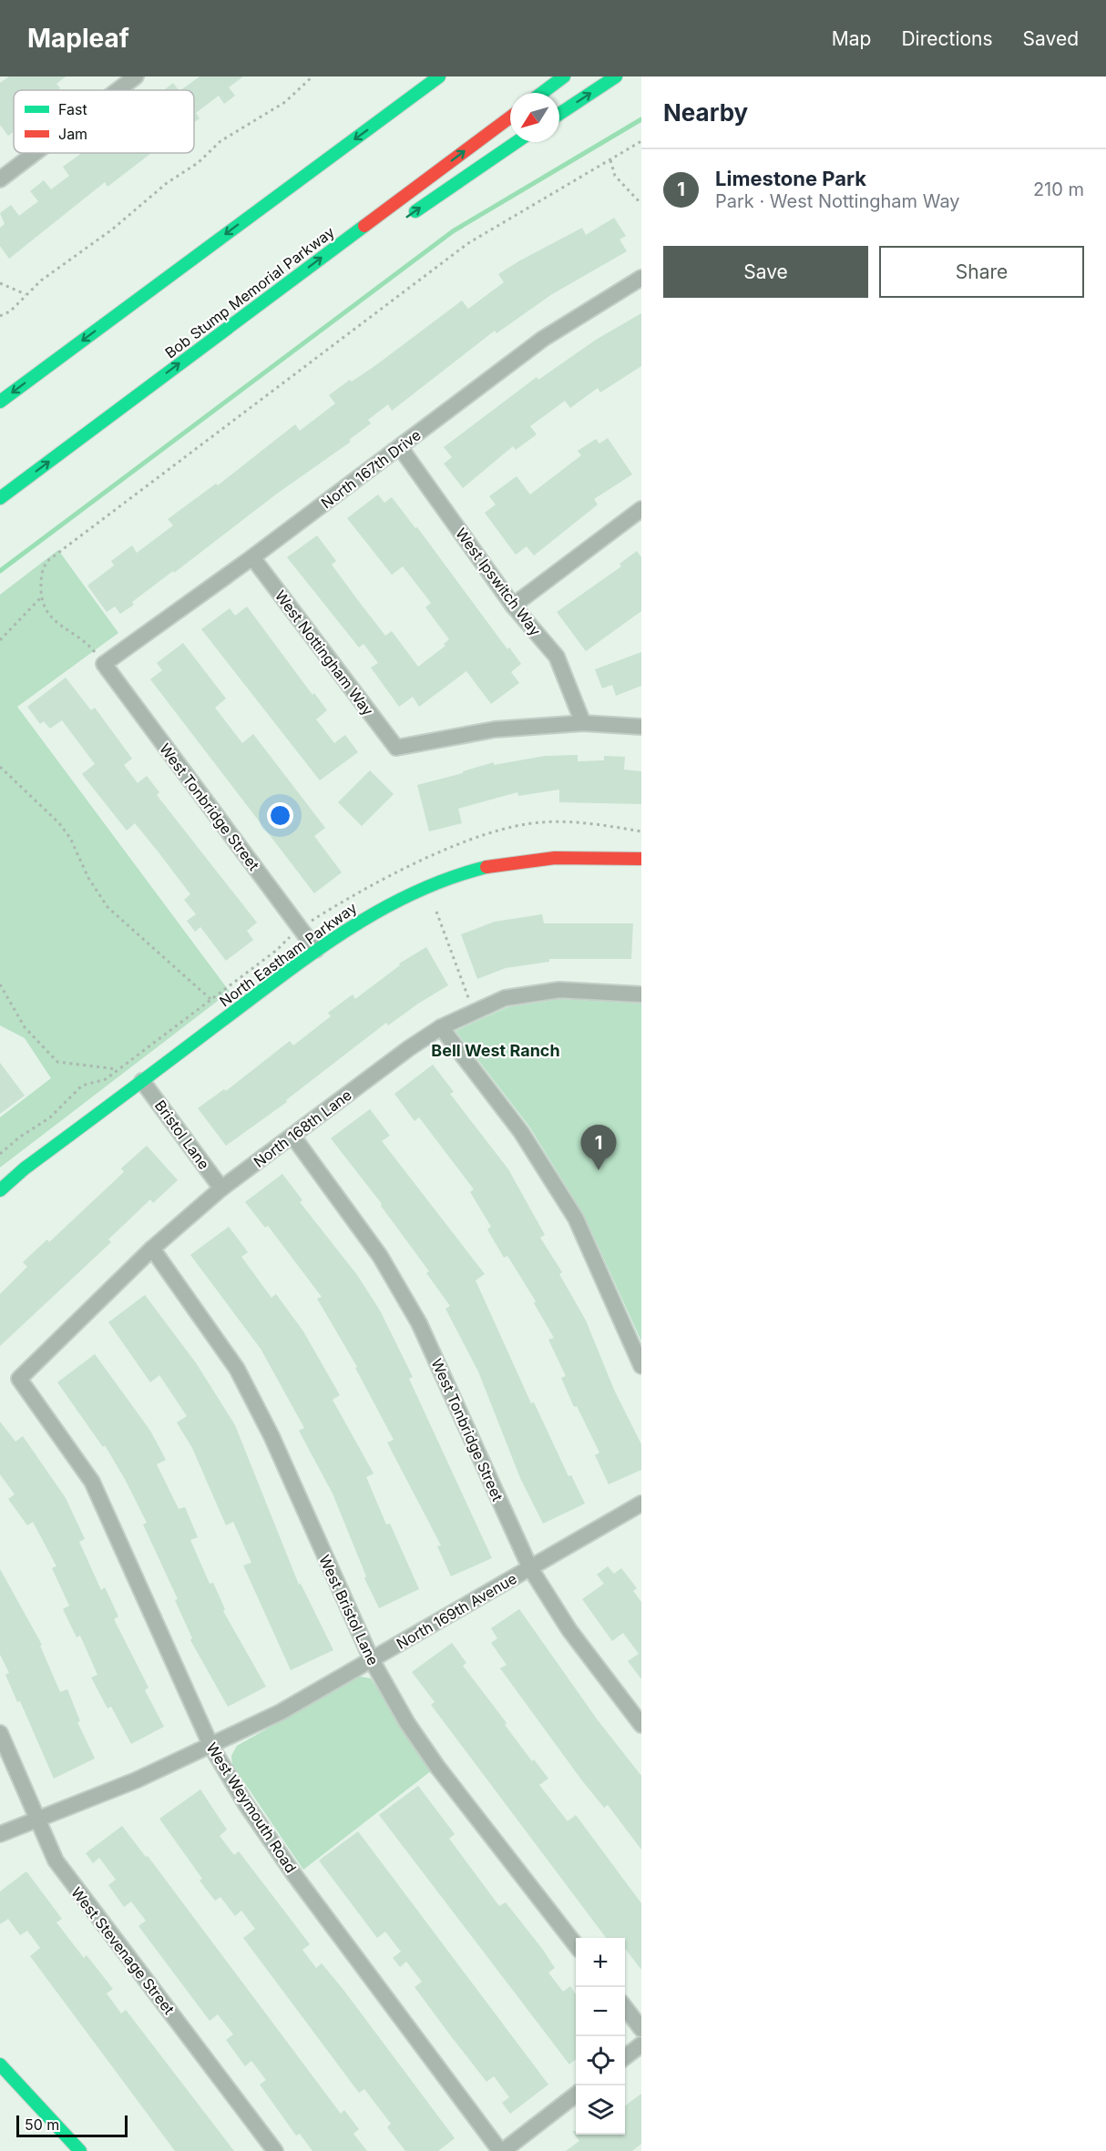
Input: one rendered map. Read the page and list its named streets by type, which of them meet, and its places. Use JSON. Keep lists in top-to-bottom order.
{
  "streets": {
    "main road": ["Bob Stump Memorial Parkway", "North Eastham Parkway"],
    "street": [
      "North 167th Drive",
      "West Ipswitch Way",
      "West Nottingham Way",
      "West Tonbridge Street",
      "North 168th Lane",
      "Bristol Lane",
      "West Bristol Lane",
      "North 169th Avenue",
      "West Weymouth Road",
      "West Stevenage Street"
    ]
  },
  "crossings": [
    ["North 167th Drive", "West Ipswitch Way"],
    ["North 167th Drive", "West Nottingham Way"],
    ["North 167th Drive", "West Tonbridge Street"],
    ["West Ipswitch Way", "West Nottingham Way"],
    ["West Tonbridge Street", "North Eastham Parkway"],
    ["West Tonbridge Street", "North 168th Lane"],
    ["West Tonbridge Street", "North 169th Avenue"],
    ["North Eastham Parkway", "Bristol Lane"],
    ["North 168th Lane", "Bristol Lane"],
    ["North 168th Lane", "West Bristol Lane"],
    ["North 168th Lane", "West Weymouth Road"],
    ["West Bristol Lane", "North 169th Avenue"],
    ["North 169th Avenue", "West Weymouth Road"],
    ["North 169th Avenue", "West Stevenage Street"]
  ],
  "districts": ["Bell West Ranch"],
  "legend": ["Fast", "Jam"],
  "scale_bar": "50 m",
  "north": "bottom left",
  "page": {
    "header": "Mapleaf",
    "nav": ["Map", "Directions", "Saved"],
    "heading": "Nearby",
    "list": [
      {
        "mark": "1",
        "name": "Limestone Park",
        "note": "Park · West Nottingham Way",
        "value": "210 m"
      }
    ],
    "buttons": ["Save", "Share"],
    "pins": "1",
    "map_buttons": ["+", "−"],
    "scale": "50 m"
  }
}
